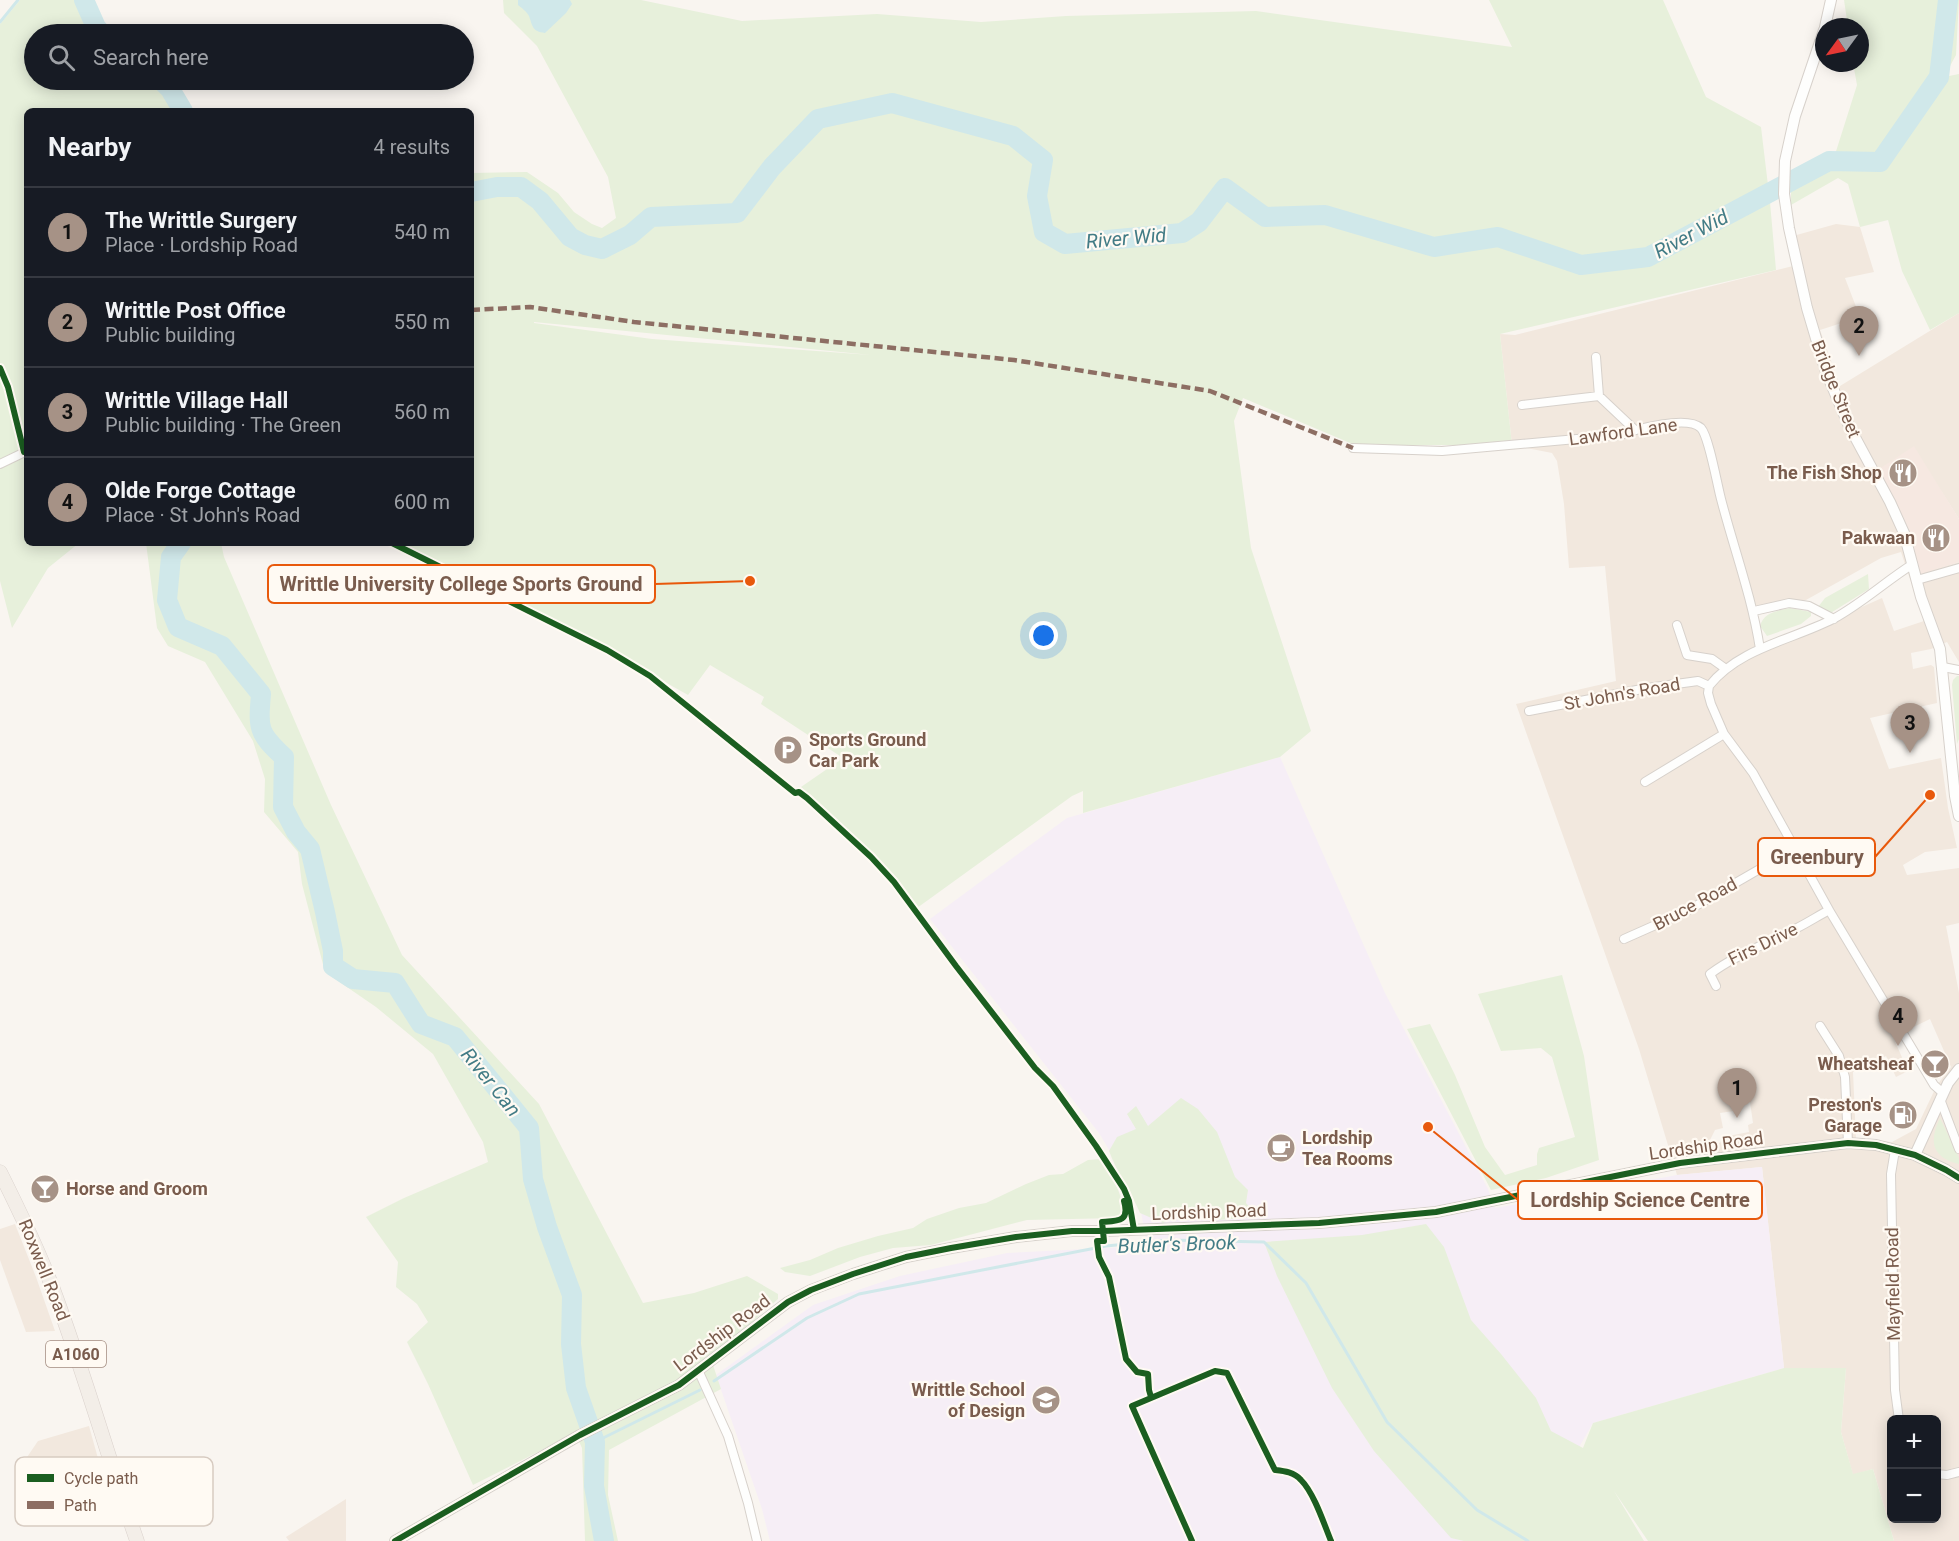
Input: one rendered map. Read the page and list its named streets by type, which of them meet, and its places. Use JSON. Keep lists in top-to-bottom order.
{
  "streets": {
    "main road": ["Roxwell Road", "A1060"],
    "street": [
      "Bridge Street",
      "Lawford Lane",
      "St John's Road",
      "Bruce Road",
      "Firs Drive",
      "Lordship Road",
      "Mayfield Road"
    ]
  },
  "crossings": [
    ["St John's Road", "Bruce Road"],
    ["St John's Road", "Firs Drive"],
    ["Lordship Road", "Mayfield Road"]
  ],
  "water": ["River Wid", "River Can", "Butler's Brook"],
  "places": {
    "restaurant": ["The Fish Shop", "Pakwaan"],
    "other": ["Writtle University College Sports Ground", "Greenbury", "Lordship Science Centre"],
    "parking": ["Sports Ground Car Park"],
    "bar": ["Wheatsheaf", "Horse and Groom"],
    "fuel station": ["Preston's Garage"],
    "cafe": ["Lordship Tea Rooms"],
    "school or university": ["Writtle School of Design"]
  },
  "legend": ["Cycle path", "Path"],
  "north": "bottom left",
  "page": {
    "search": "Search here",
    "heading": ["Nearby", "4 results"],
    "list": [
      {
        "mark": "1",
        "name": "The Writtle Surgery",
        "note": "Place · Lordship Road",
        "value": "540 m"
      },
      {
        "mark": "2",
        "name": "Writtle Post Office",
        "note": "Public building",
        "value": "550 m"
      },
      {
        "mark": "3",
        "name": "Writtle Village Hall",
        "note": "Public building · The Green",
        "value": "560 m"
      },
      {
        "mark": "4",
        "name": "Olde Forge Cottage",
        "note": "Place · St John's Road",
        "value": "600 m"
      }
    ],
    "pins": [
      "2",
      "3",
      "4",
      "1"
    ],
    "map_buttons": ["+", "−"]
  }
}
